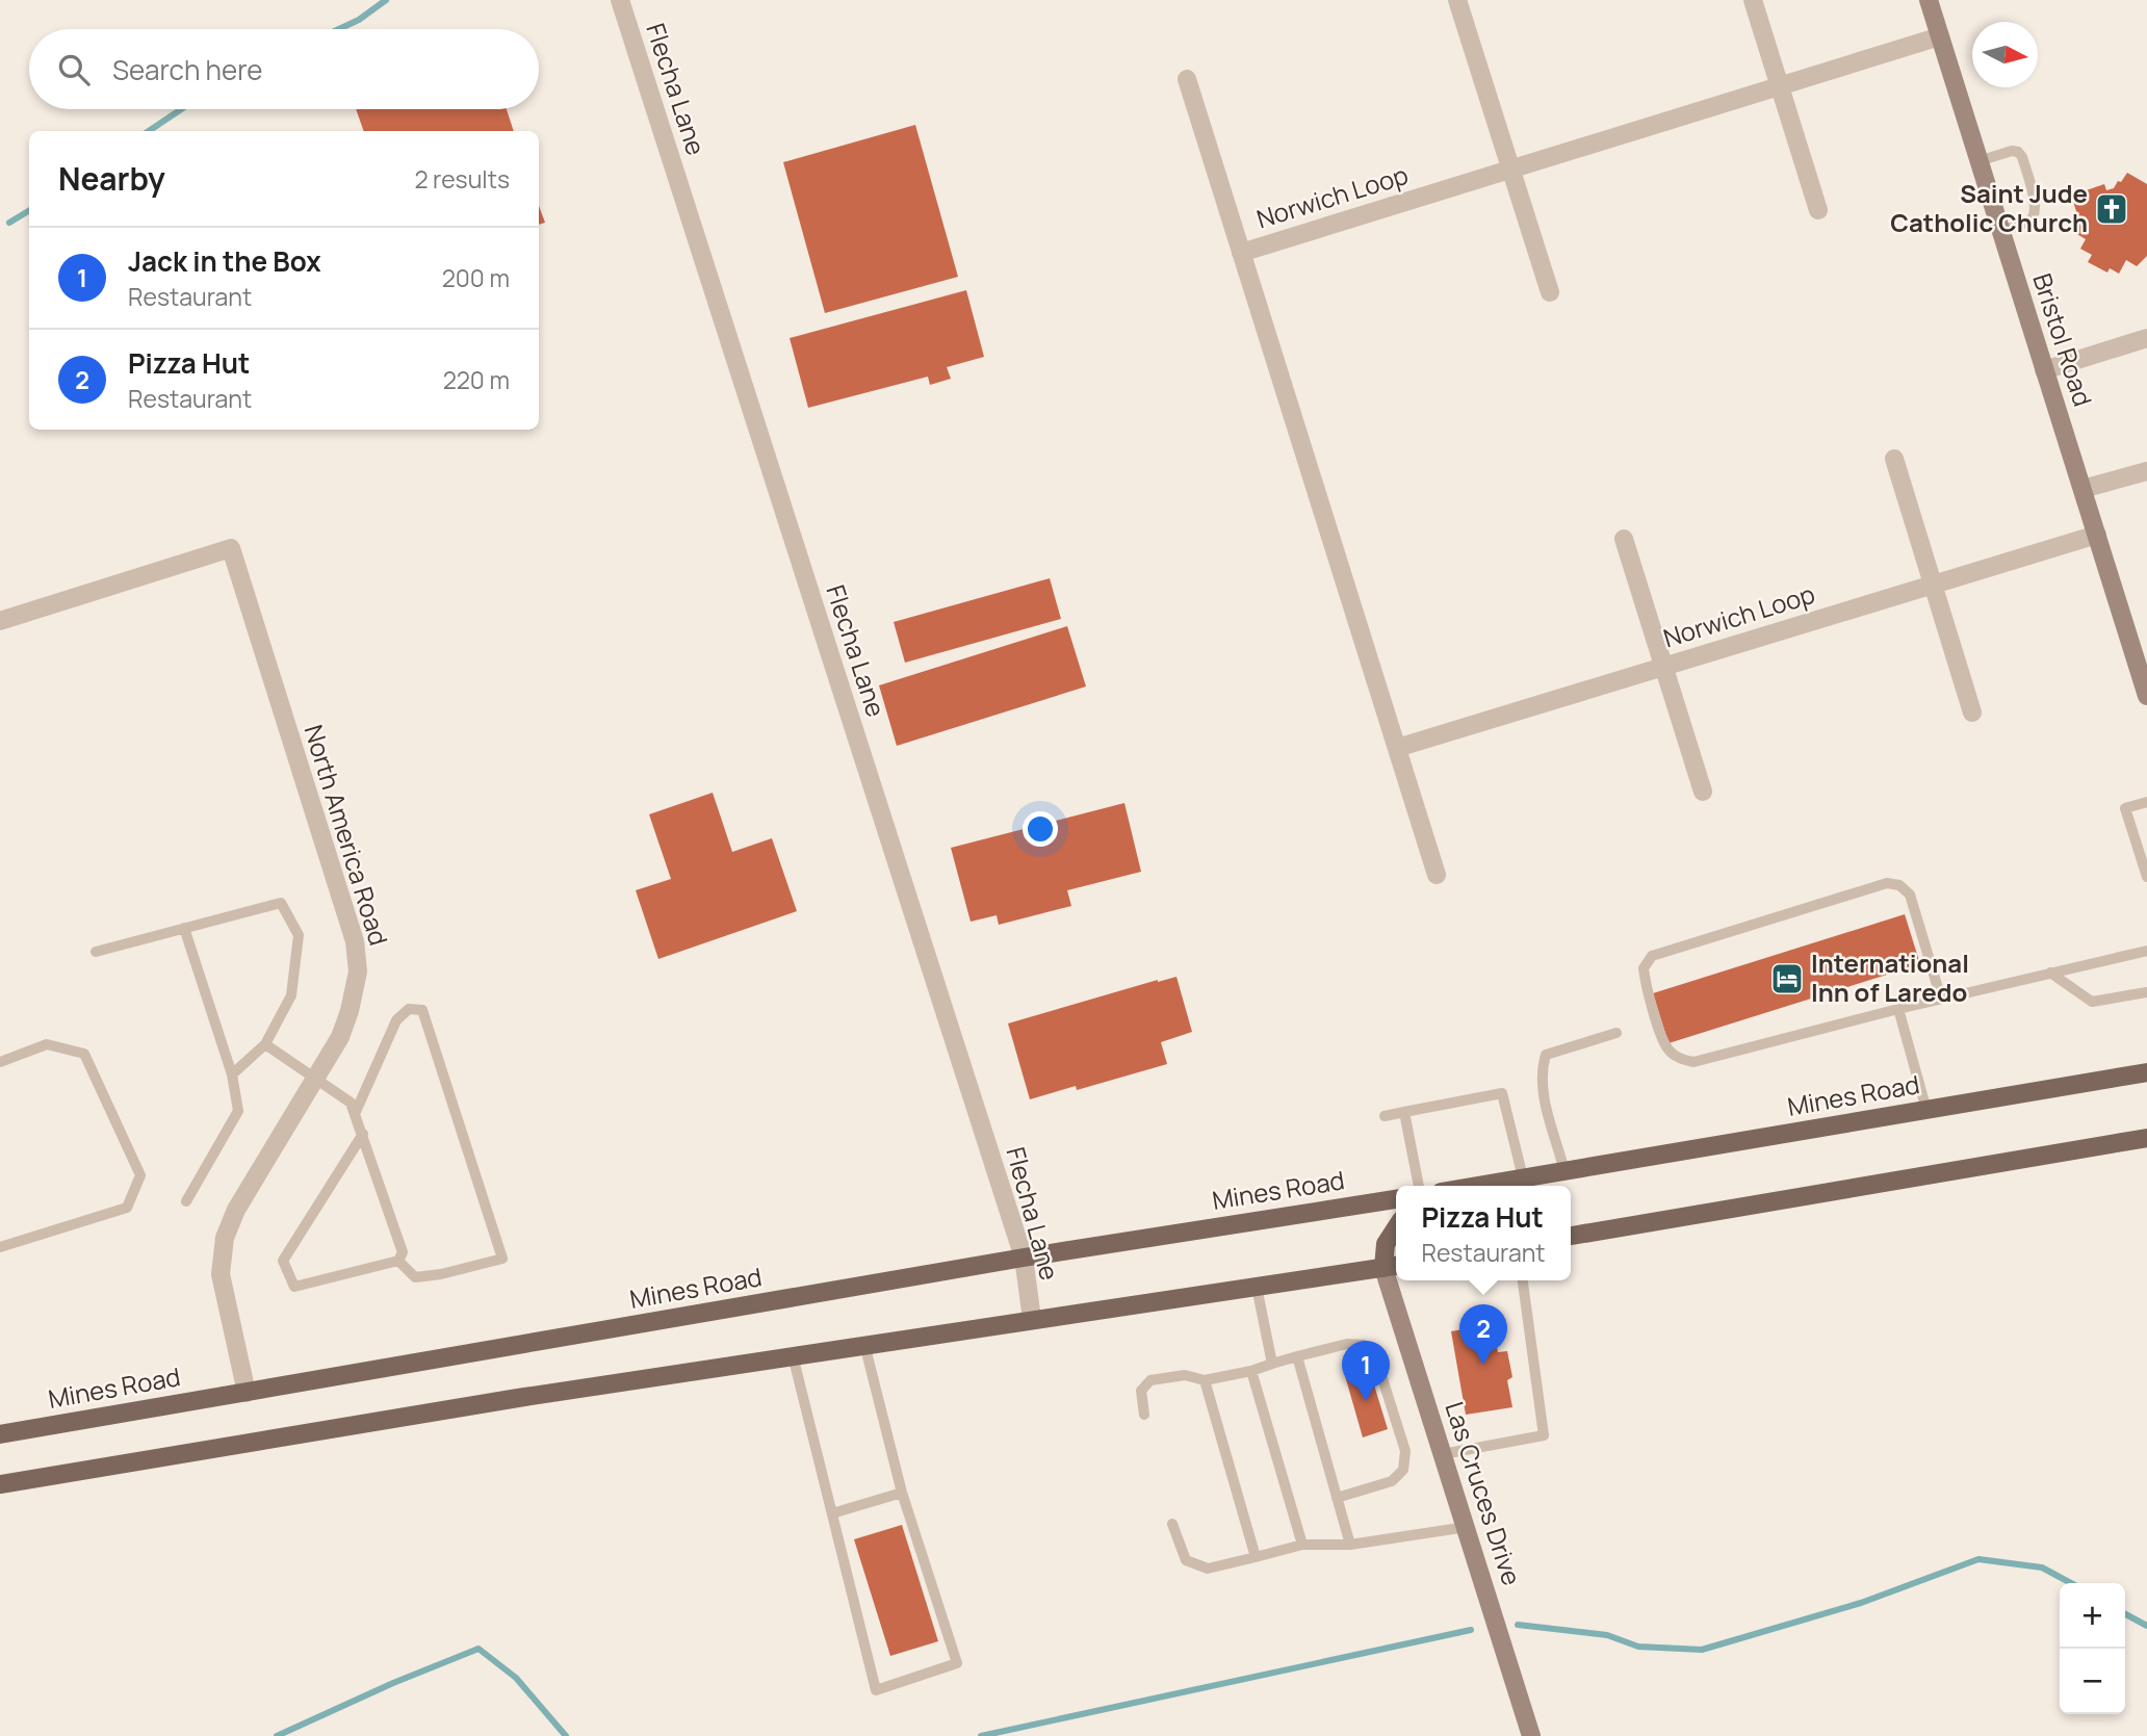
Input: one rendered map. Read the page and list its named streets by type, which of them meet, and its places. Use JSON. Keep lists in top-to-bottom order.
{
  "streets": {
    "main road": ["Mines Road"],
    "street": [
      "Flecha Lane",
      "Norwich Loop",
      "Bristol Road",
      "North America Road",
      "Las Cruces Drive"
    ]
  },
  "crossings": [
    ["Flecha Lane", "Mines Road"],
    ["Norwich Loop", "Bristol Road"],
    ["North America Road", "Mines Road"]
  ],
  "places": {
    "church": ["Saint Jude Catholic Church"],
    "hotel": ["International Inn of Laredo"]
  },
  "north": "right",
  "page": {
    "search": "Search here",
    "heading": ["Nearby", "2 results"],
    "list": [
      {
        "mark": "1",
        "name": "Jack in the Box",
        "note": "Restaurant",
        "value": "200 m"
      },
      {
        "mark": "2",
        "name": "Pizza Hut",
        "note": "Restaurant",
        "value": "220 m"
      }
    ],
    "popup": ["Pizza Hut", "Restaurant"],
    "pins": ["2", "1"],
    "map_buttons": ["+", "−"]
  }
}
